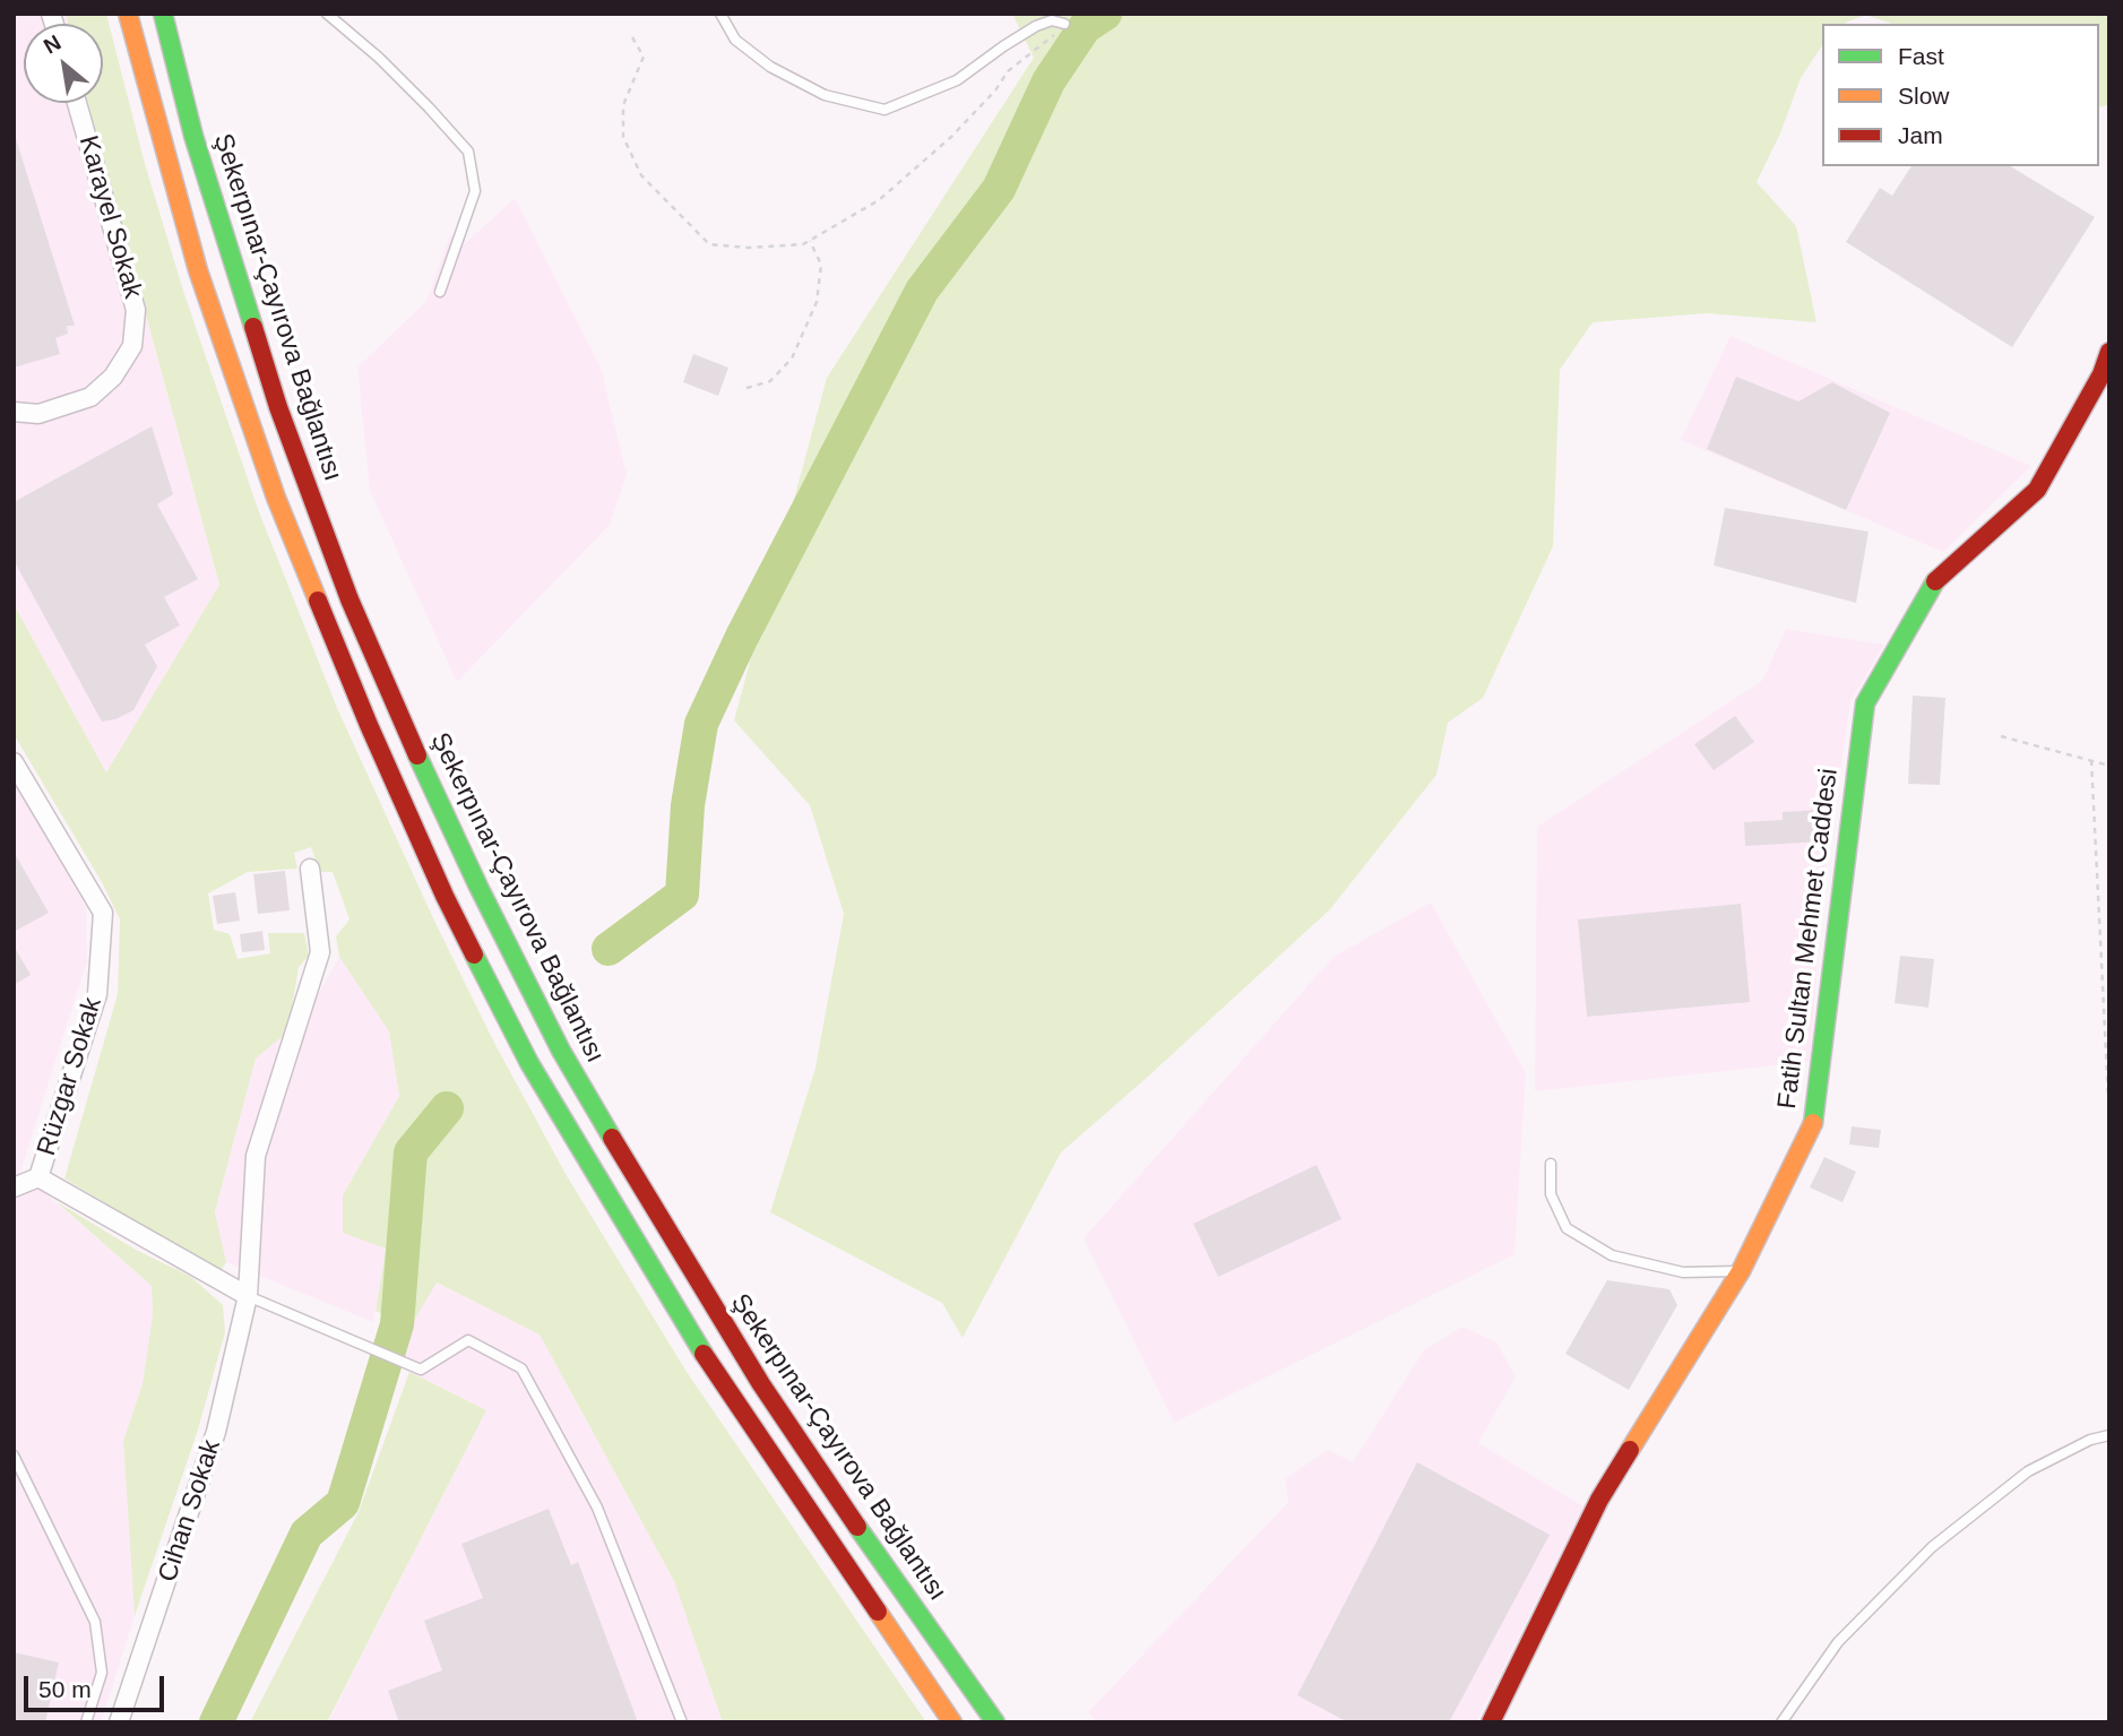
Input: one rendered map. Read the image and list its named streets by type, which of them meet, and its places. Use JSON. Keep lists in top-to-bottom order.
{
  "streets": {
    "main road": ["Şekerpınar-Çayırova Bağlantısı", "Fatih Sultan Mehmet Caddesi"],
    "street": ["Karayel Sokak", "Rüzgar Sokak", "Cihan Sokak"]
  },
  "legend": ["Fast", "Slow", "Jam"],
  "scale_bar": "50 m",
  "north": "top left"
}
